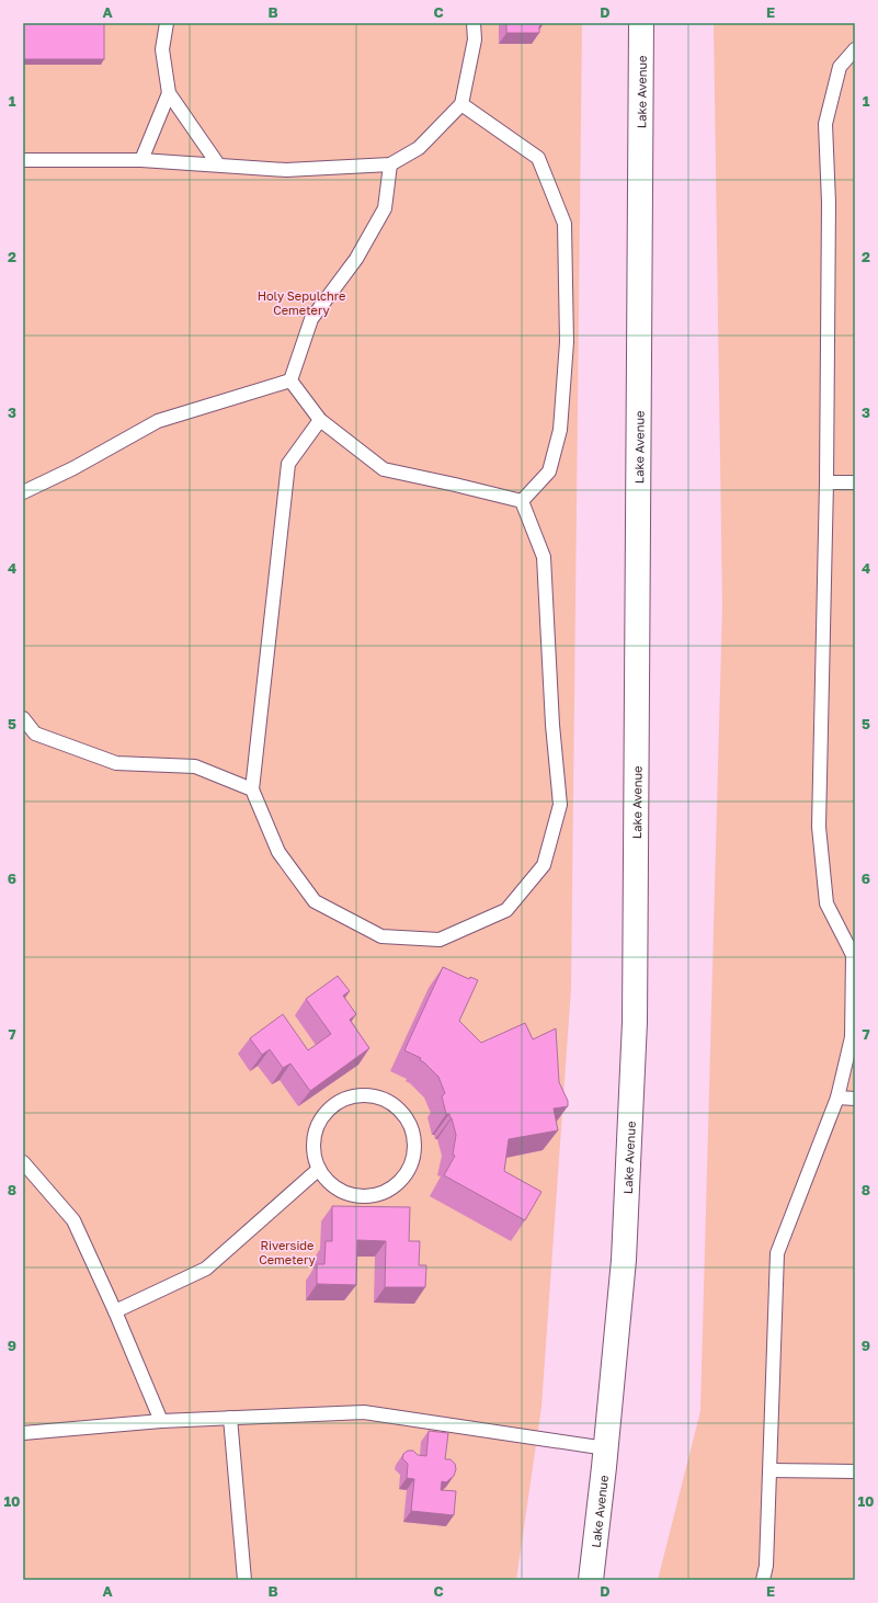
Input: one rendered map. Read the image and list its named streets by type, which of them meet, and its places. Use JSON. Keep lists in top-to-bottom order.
{
  "streets": {
    "main road": ["Lake Avenue"]
  },
  "parks": ["Holy Sepulchre Cemetery", "Riverside Cemetery"],
  "grid": {
    "columns": [
      "A",
      "B",
      "C",
      "D",
      "E"
    ],
    "rows": [
      "1",
      "2",
      "3",
      "4",
      "5",
      "6",
      "7",
      "8",
      "9",
      "10"
    ]
  }
}
